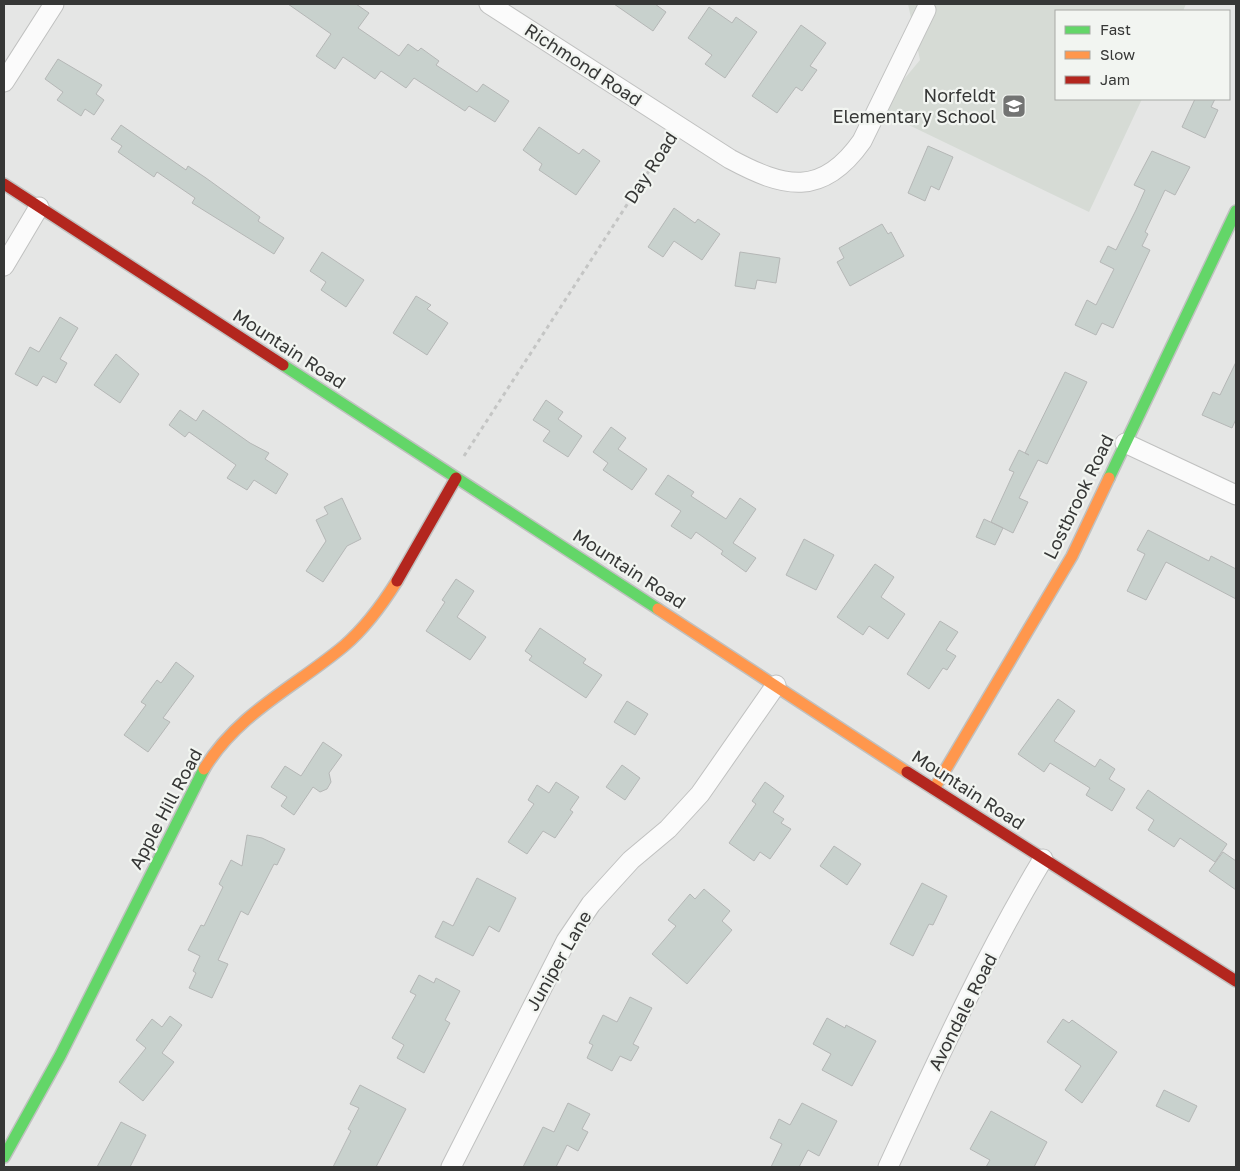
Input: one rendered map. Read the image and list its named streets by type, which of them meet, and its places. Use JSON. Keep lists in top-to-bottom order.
{
  "streets": {
    "street": [
      "Richmond Road",
      "Day Road",
      "Mountain Road",
      "Lostbrook Road",
      "Apple Hill Road",
      "Juniper Lane",
      "Avondale Road"
    ]
  },
  "crossings": [
    ["Richmond Road", "Day Road"],
    ["Mountain Road", "Lostbrook Road"],
    ["Mountain Road", "Apple Hill Road"],
    ["Mountain Road", "Juniper Lane"],
    ["Mountain Road", "Avondale Road"]
  ],
  "places": {
    "school or university": ["Norfeldt Elementary School"]
  },
  "legend": ["Fast", "Slow", "Jam"]
}
